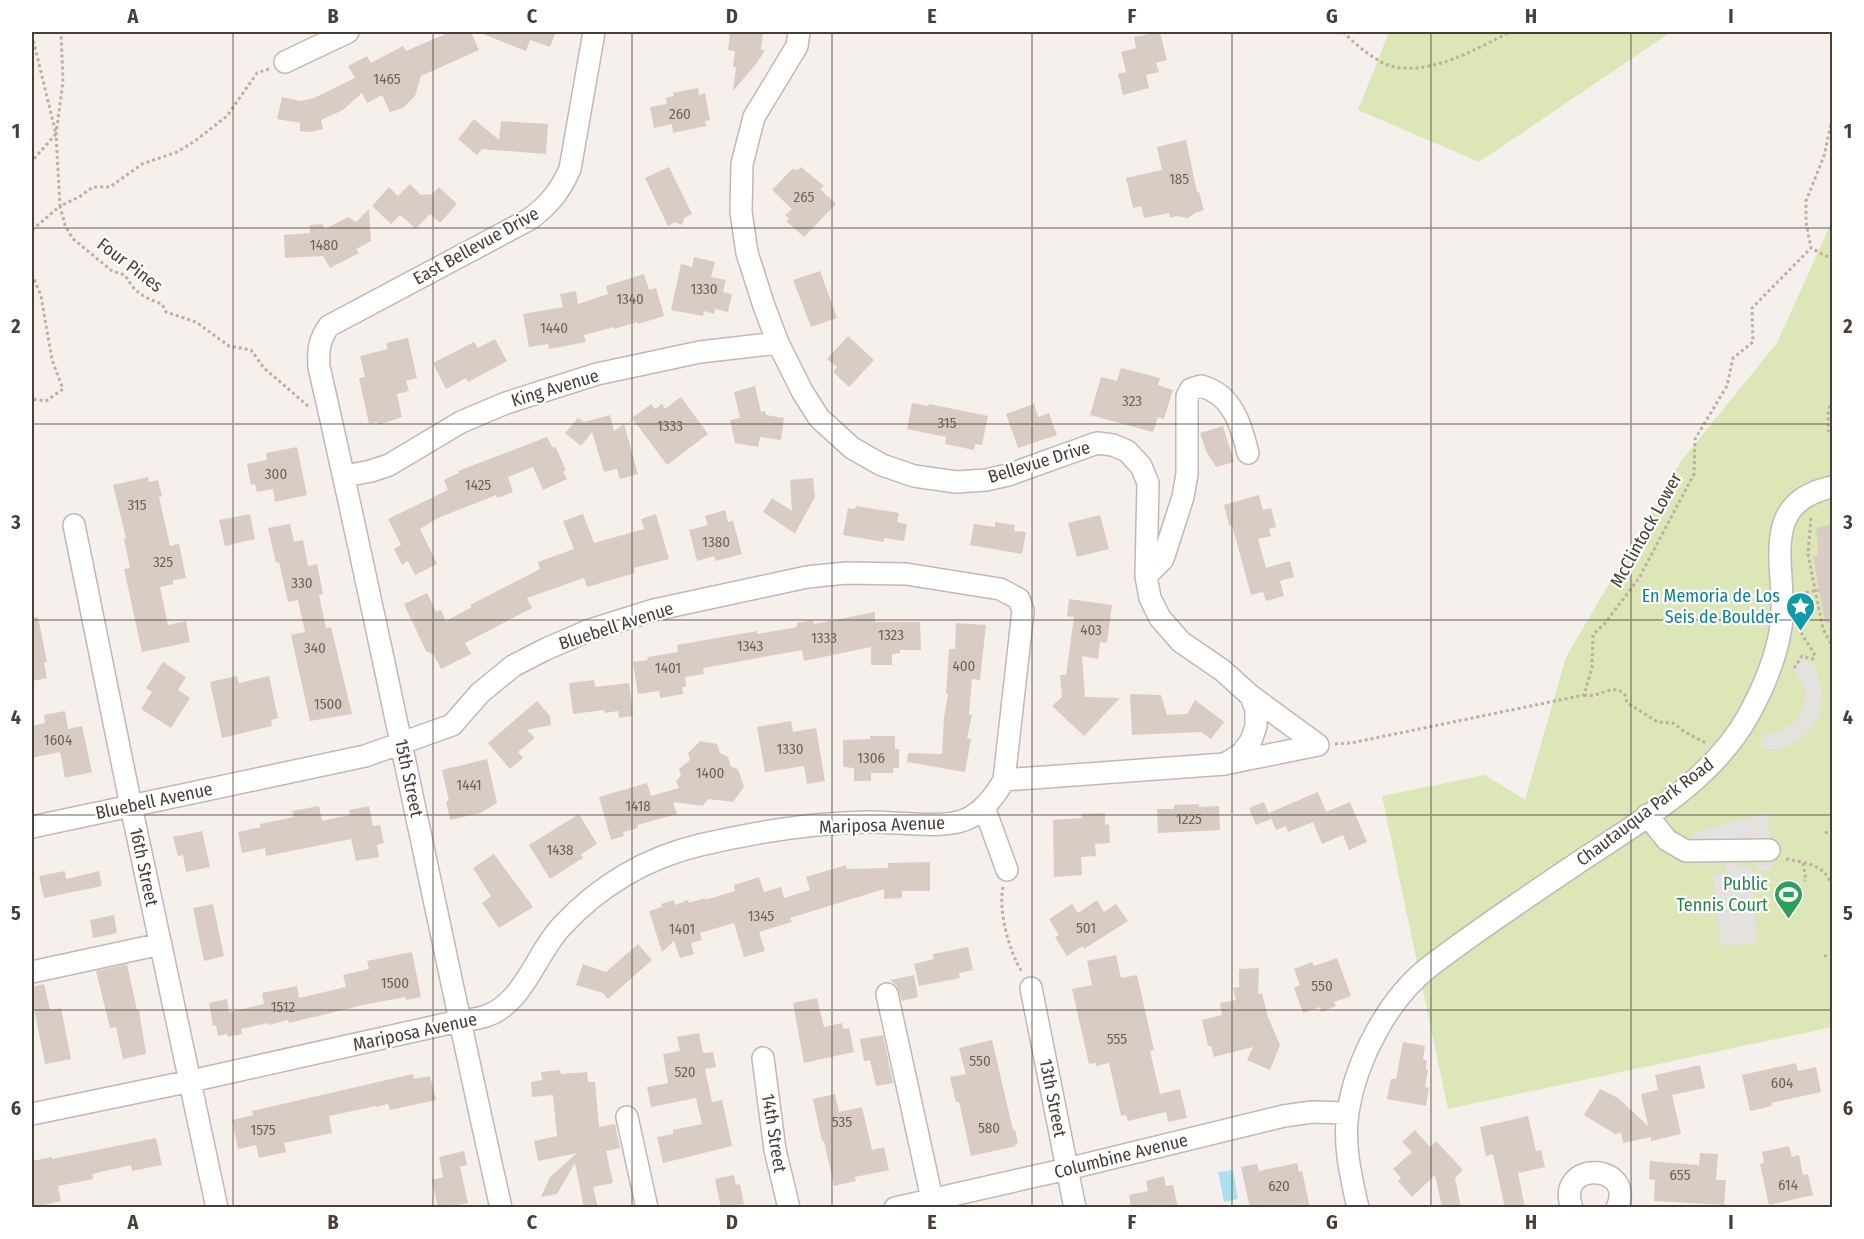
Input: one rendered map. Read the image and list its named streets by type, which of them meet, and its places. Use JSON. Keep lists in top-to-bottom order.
{
  "streets": {
    "street": [
      "East Bellevue Drive",
      "King Avenue",
      "Bellevue Drive",
      "Bluebell Avenue",
      "15th Street",
      "Chautauqua Park Road",
      "Mariposa Avenue",
      "16th Street",
      "13th Street",
      "14th Street",
      "Columbine Avenue"
    ],
    "path": ["Four Pines", "McClintock Lower"]
  },
  "crossings": [
    ["East Bellevue Drive", "15th Street"],
    ["King Avenue", "Bellevue Drive"],
    ["King Avenue", "15th Street"],
    ["Bluebell Avenue", "15th Street"],
    ["Bluebell Avenue", "Mariposa Avenue"],
    ["Bluebell Avenue", "16th Street"],
    ["15th Street", "Mariposa Avenue"],
    ["Chautauqua Park Road", "Columbine Avenue"],
    ["Mariposa Avenue", "16th Street"],
    ["13th Street", "Columbine Avenue"]
  ],
  "places": {
    "place": ["En Memoria de Los Seis de Boulder"],
    "sports": ["Public Tennis Court"]
  },
  "house_numbers": [
    "1465",
    "260",
    "185",
    "265",
    "1480",
    "1330",
    "1340",
    "1440",
    "323",
    "315",
    "1333",
    "300",
    "1425",
    "315",
    "1380",
    "325",
    "330",
    "403",
    "1323",
    "1333",
    "1343",
    "340",
    "400",
    "1401",
    "1500",
    "1604",
    "1330",
    "1306",
    "1400",
    "1441",
    "1418",
    "1225",
    "1438",
    "1345",
    "501",
    "1401",
    "1500",
    "550",
    "1512",
    "555",
    "550",
    "520",
    "604",
    "535",
    "580",
    "1575",
    "655",
    "614",
    "620"
  ],
  "grid": {
    "columns": [
      "A",
      "B",
      "C",
      "D",
      "E",
      "F",
      "G",
      "H",
      "I"
    ],
    "rows": [
      "1",
      "2",
      "3",
      "4",
      "5",
      "6"
    ]
  }
}
